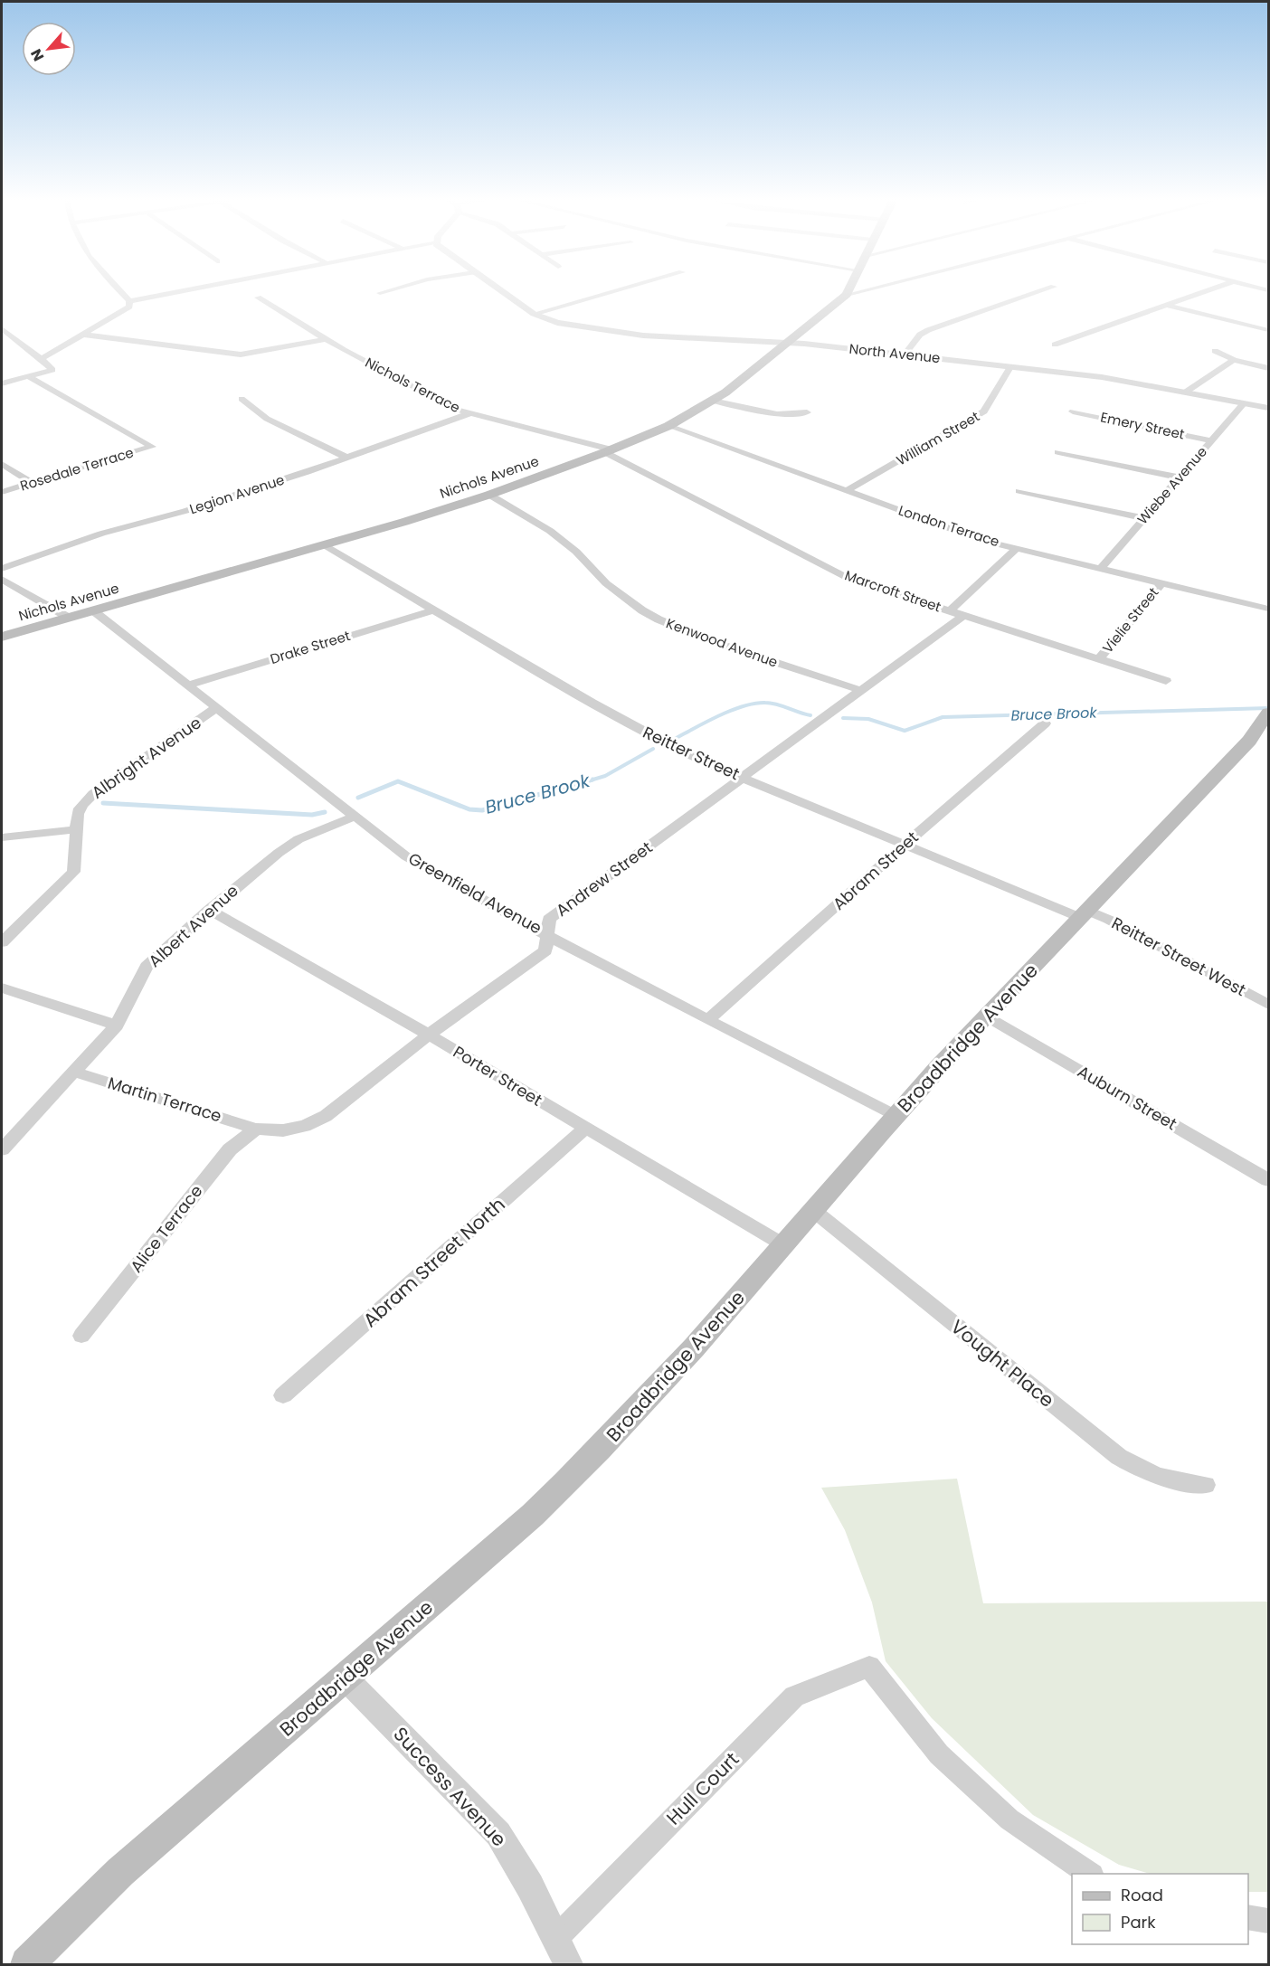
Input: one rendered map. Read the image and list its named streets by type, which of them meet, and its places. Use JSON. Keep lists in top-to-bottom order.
{
  "streets": {
    "main road": ["Nichols Avenue", "Broadbridge Avenue"],
    "street": [
      "North Avenue",
      "Nichols Terrace",
      "Emery Street",
      "William Street",
      "Rosedale Terrace",
      "Wiebe Avenue",
      "Legion Avenue",
      "London Terrace",
      "Marcroft Street",
      "Vielie Street",
      "Kenwood Avenue",
      "Drake Street",
      "Reitter Street",
      "Albright Avenue",
      "Abram Street",
      "Andrew Street",
      "Greenfield Avenue",
      "Albert Avenue",
      "Reitter Street West",
      "Porter Street",
      "Auburn Street",
      "Martin Terrace",
      "Alice Terrace",
      "Abram Street North",
      "Vought Place",
      "Success Avenue",
      "Hull Court"
    ]
  },
  "crossings": [
    ["North Avenue", "William Street"],
    ["North Avenue", "Nichols Avenue"],
    ["North Avenue", "Wiebe Avenue"],
    ["Nichols Terrace", "Nichols Avenue"],
    ["Nichols Terrace", "Legion Avenue"],
    ["Nichols Terrace", "Marcroft Street"],
    ["Emery Street", "Wiebe Avenue"],
    ["William Street", "London Terrace"],
    ["Nichols Avenue", "London Terrace"],
    ["Nichols Avenue", "Marcroft Street"],
    ["Nichols Avenue", "Kenwood Avenue"],
    ["Nichols Avenue", "Reitter Street"],
    ["Nichols Avenue", "Greenfield Avenue"],
    ["Wiebe Avenue", "London Terrace"],
    ["London Terrace", "Vielie Street"],
    ["Marcroft Street", "Vielie Street"],
    ["Marcroft Street", "Andrew Street"],
    ["Kenwood Avenue", "Andrew Street"],
    ["Drake Street", "Reitter Street"],
    ["Drake Street", "Greenfield Avenue"],
    ["Reitter Street", "Abram Street"],
    ["Reitter Street", "Andrew Street"],
    ["Reitter Street", "Reitter Street West"],
    ["Reitter Street", "Broadbridge Avenue"],
    ["Albright Avenue", "Greenfield Avenue"],
    ["Abram Street", "Greenfield Avenue"],
    ["Andrew Street", "Greenfield Avenue"],
    ["Andrew Street", "Porter Street"],
    ["Andrew Street", "Martin Terrace"],
    ["Andrew Street", "Alice Terrace"],
    ["Greenfield Avenue", "Albert Avenue"],
    ["Greenfield Avenue", "Broadbridge Avenue"],
    ["Albert Avenue", "Porter Street"],
    ["Albert Avenue", "Martin Terrace"],
    ["Reitter Street West", "Broadbridge Avenue"],
    ["Broadbridge Avenue", "Porter Street"],
    ["Broadbridge Avenue", "Auburn Street"],
    ["Broadbridge Avenue", "Vought Place"],
    ["Broadbridge Avenue", "Success Avenue"],
    ["Porter Street", "Abram Street North"],
    ["Martin Terrace", "Alice Terrace"],
    ["Success Avenue", "Hull Court"]
  ],
  "water": ["Bruce Brook"],
  "legend": ["Road", "Park"],
  "north": "bottom left"
}
